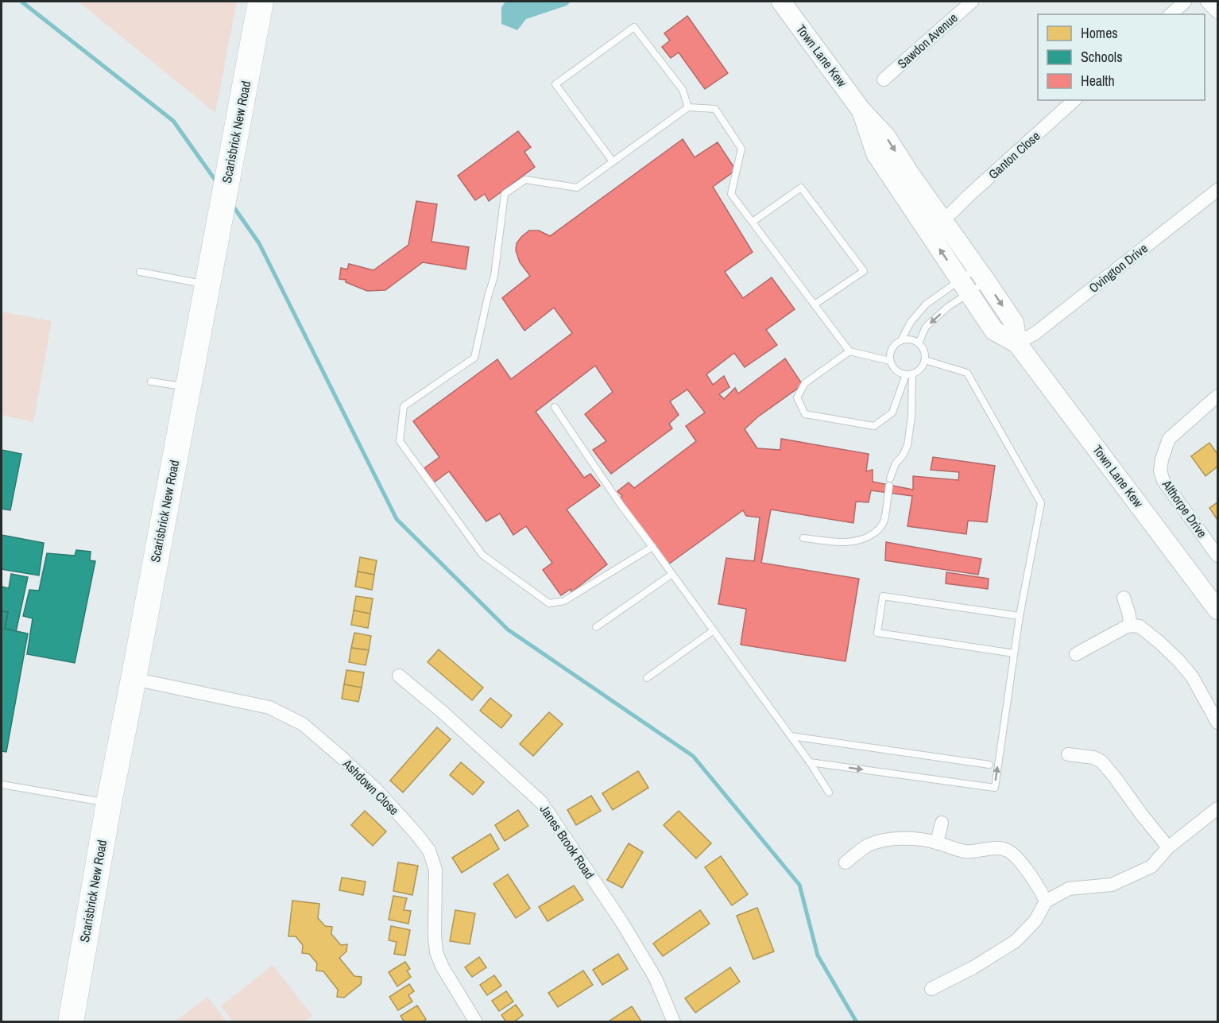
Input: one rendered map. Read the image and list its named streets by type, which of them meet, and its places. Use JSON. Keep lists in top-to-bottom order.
{
  "streets": {
    "highway": ["Scarisbrick New Road"],
    "street": [
      "Sawdon Avenue",
      "Town Lane Kew",
      "Ganton Close",
      "Ovington Drive",
      "Althorpe Drive",
      "Ashdown Close",
      "Janes Brook Road"
    ]
  },
  "crossings": [
    ["Town Lane Kew", "Ovington Drive"],
    ["Scarisbrick New Road", "Ashdown Close"]
  ],
  "legend": ["Homes", "Schools", "Health"]
}
